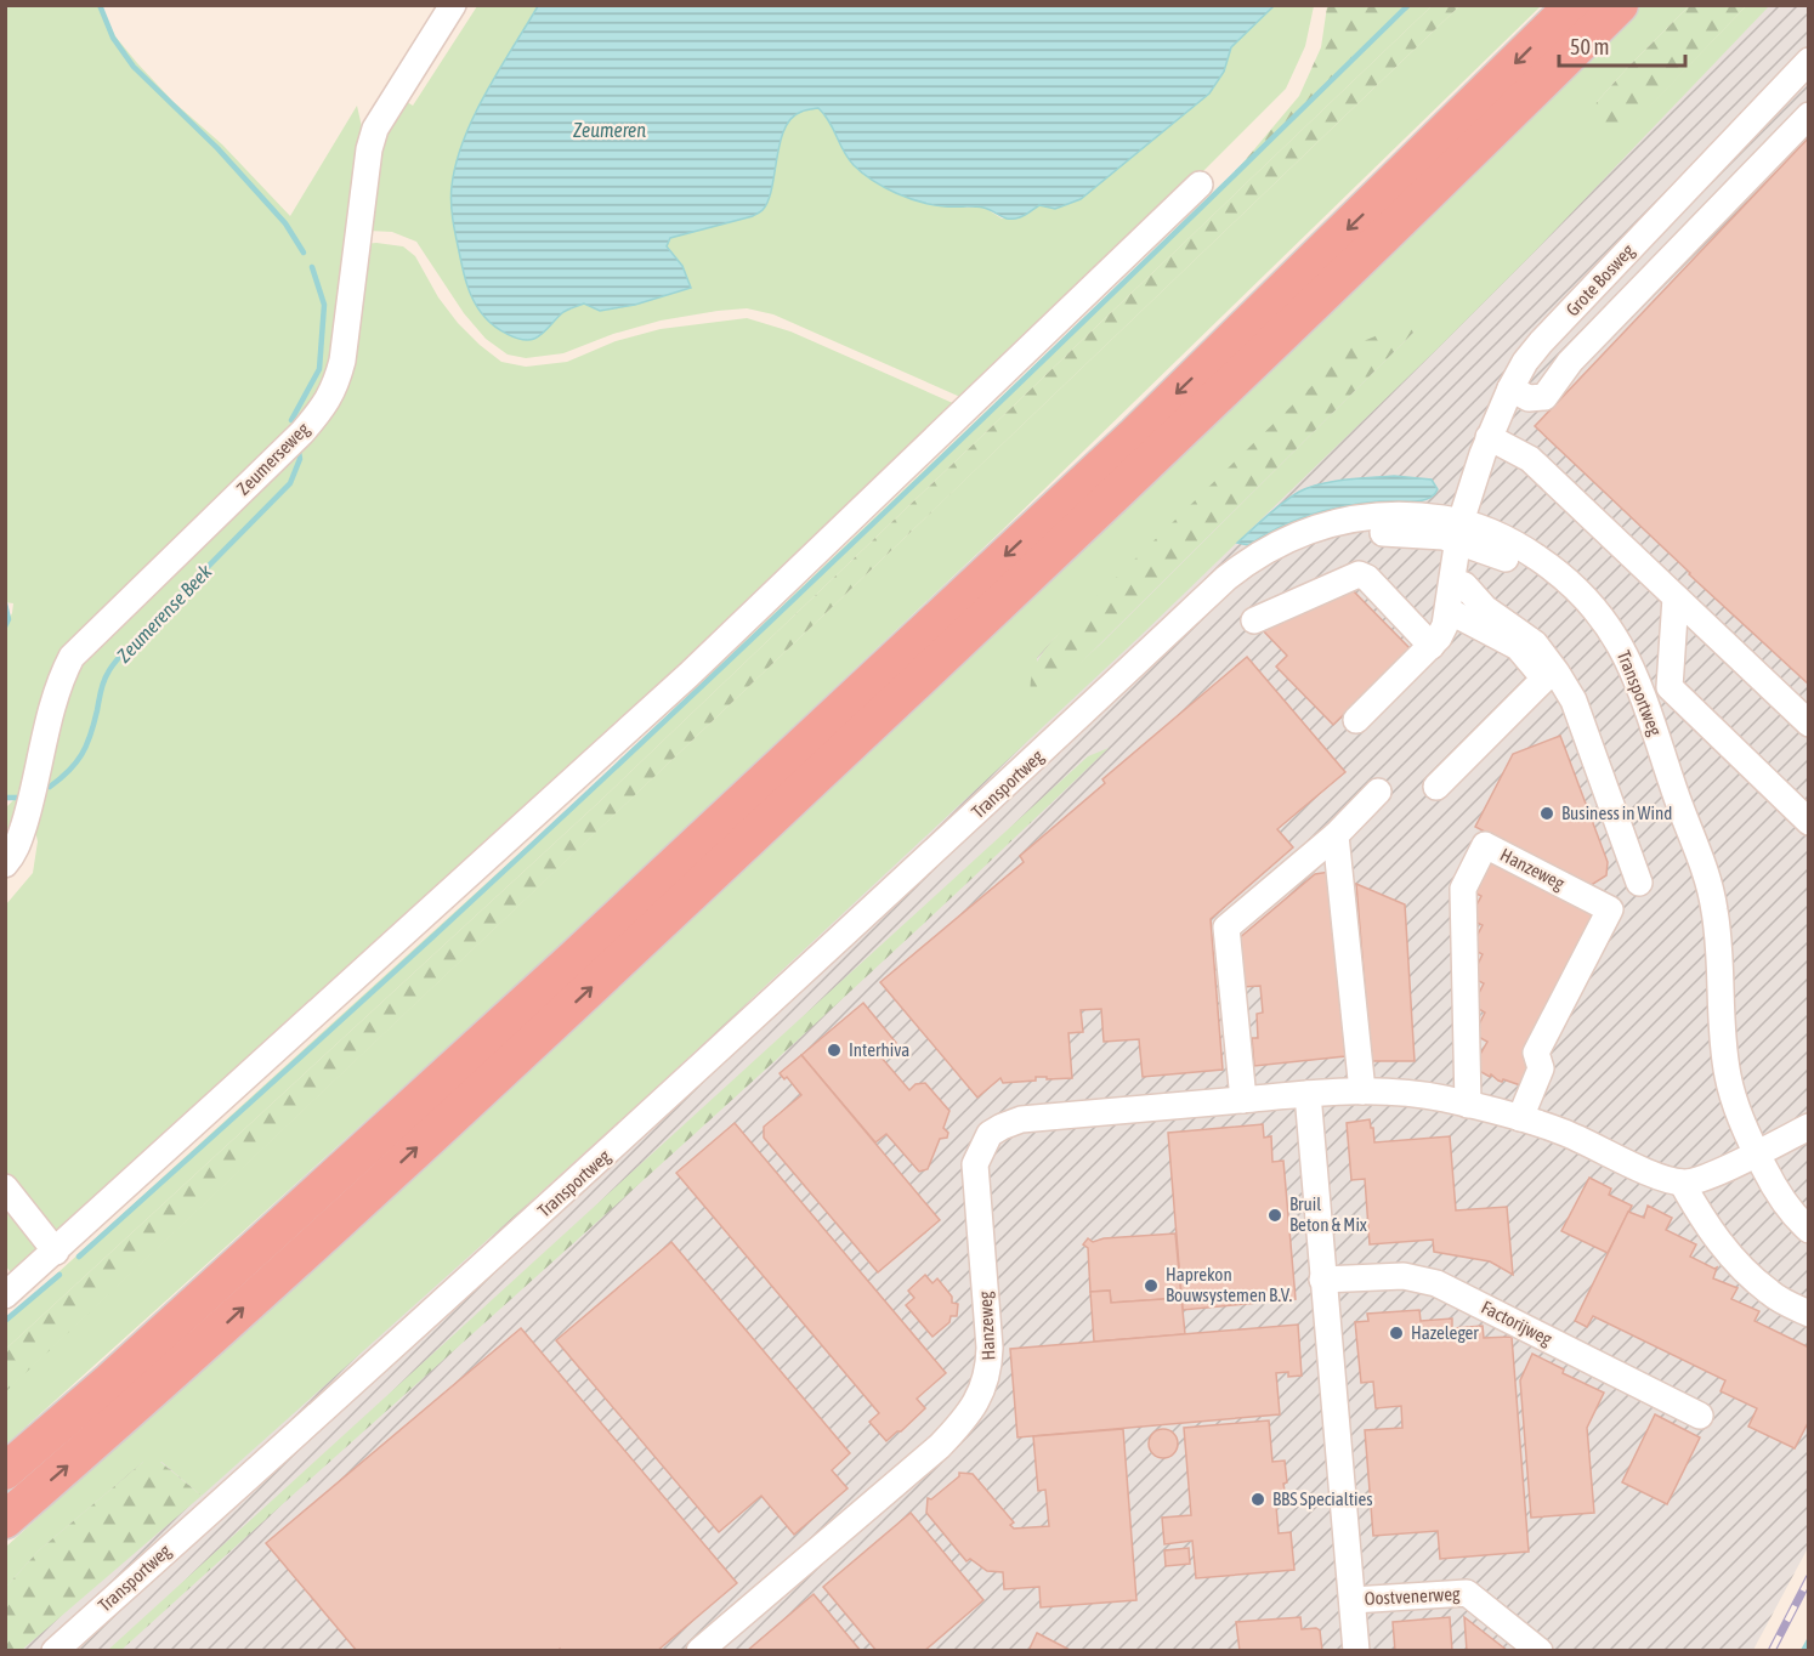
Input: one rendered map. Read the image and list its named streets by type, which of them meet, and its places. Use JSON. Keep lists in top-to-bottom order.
{
  "streets": {
    "street": [
      "Grote Bosweg",
      "Zeumerseweg",
      "Transportweg",
      "Hanzeweg",
      "Factorijweg",
      "Oostvenerweg"
    ]
  },
  "crossings": [
    ["Grote Bosweg", "Transportweg"]
  ],
  "water": ["Zeumeren", "Zeumerense Beek"],
  "places": [
    "Business in Wind",
    "Interhiva",
    "Bruil Beton & Mix",
    "Haprekon Bouwsystemen B.V.",
    "Hazeleger",
    "BBS Specialties"
  ],
  "scale_bar": "50 m"
}
